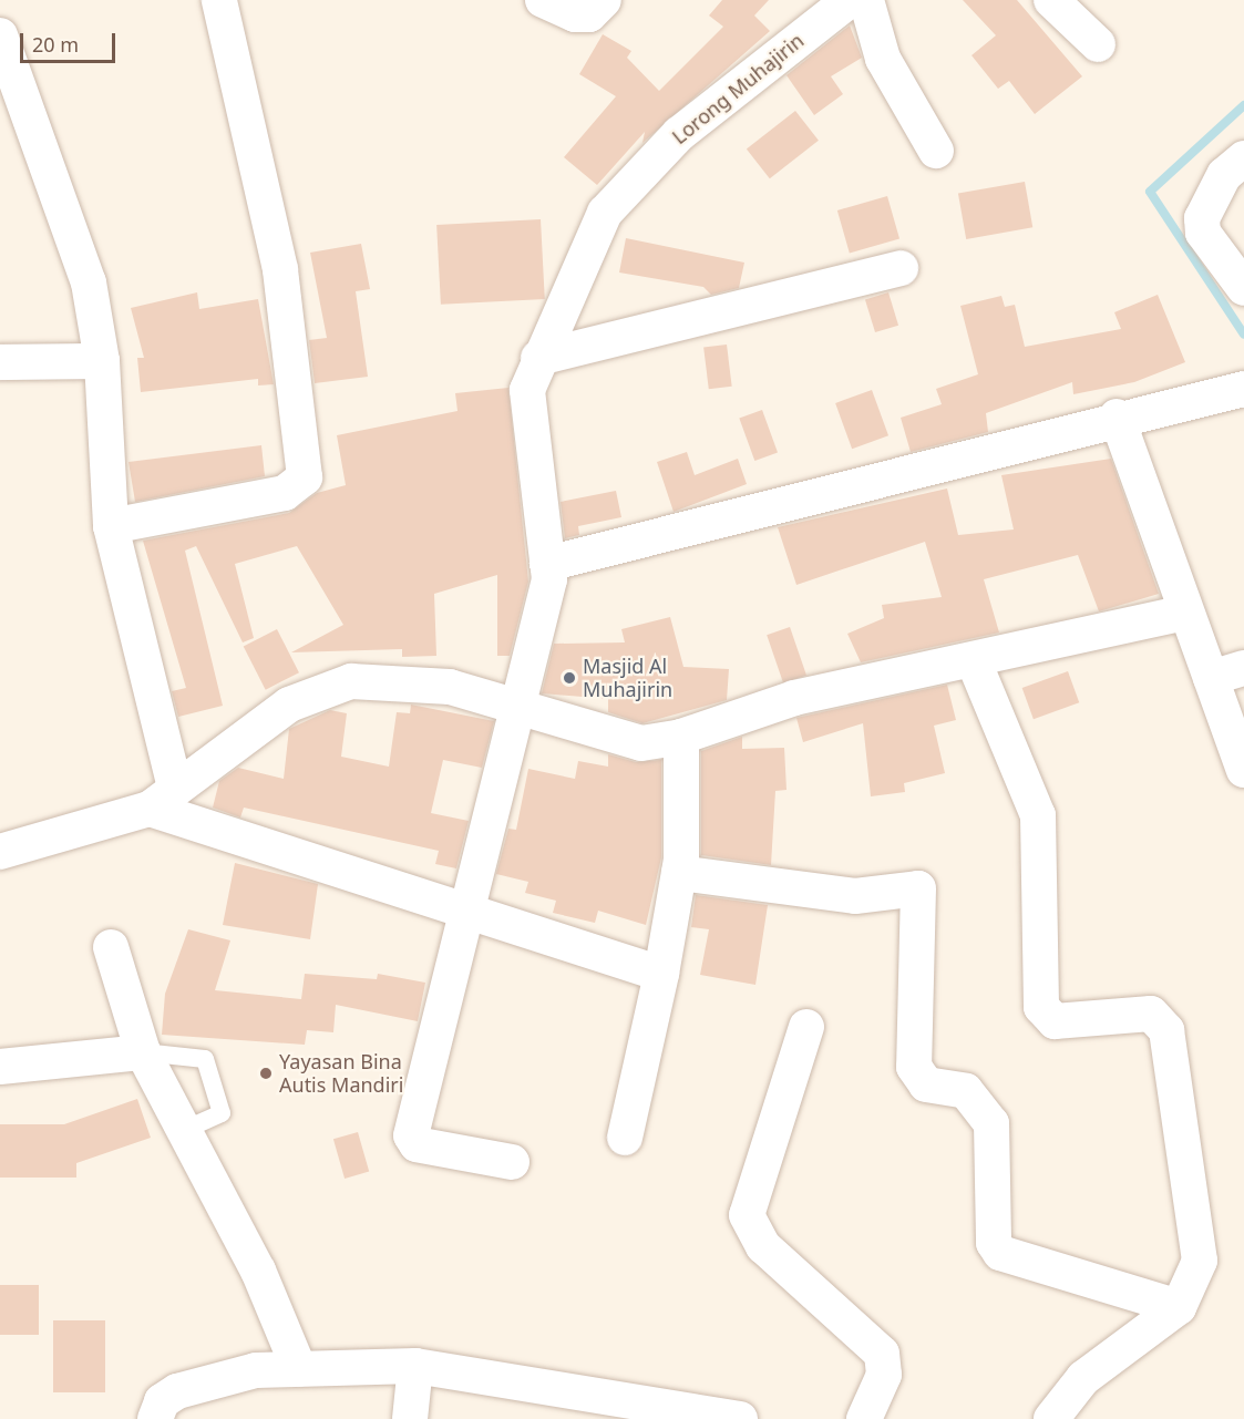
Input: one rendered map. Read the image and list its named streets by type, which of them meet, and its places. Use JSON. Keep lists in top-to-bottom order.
{
  "streets": {
    "street": ["Lorong Muhajirin"]
  },
  "places": ["Masjid Al Muhajirin", "Yayasan Bina Autis Mandiri"],
  "scale_bar": "20 m"
}
